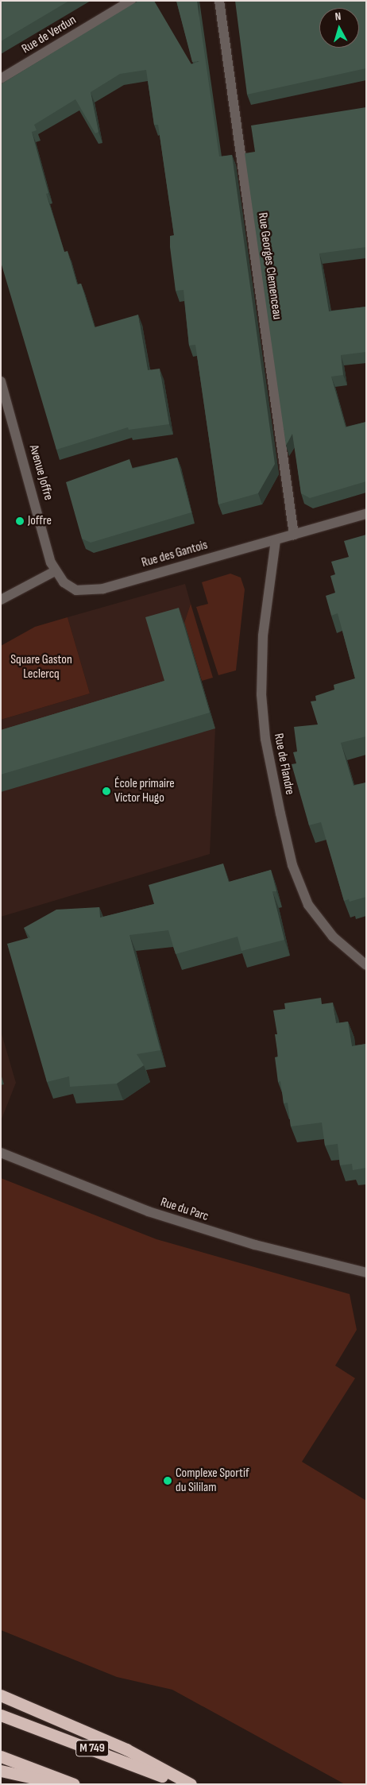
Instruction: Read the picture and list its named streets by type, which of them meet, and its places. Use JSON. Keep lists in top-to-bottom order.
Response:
{
  "streets": {
    "highway": ["M 749"],
    "street": [
      "Rue de Verdun",
      "Rue Georges Clemenceau",
      "Avenue Joffre",
      "Rue des Gantois",
      "Rue de Flandre",
      "Rue du Parc"
    ]
  },
  "crossings": [
    ["Rue Georges Clemenceau", "Rue des Gantois"],
    ["Avenue Joffre", "Rue des Gantois"],
    ["Rue des Gantois", "Rue de Flandre"]
  ],
  "parks": ["Square Gaston Leclercq"],
  "places": ["Joffre", "École primaire Victor Hugo", "Complexe Sportif du Sililam"],
  "north": "top"
}
